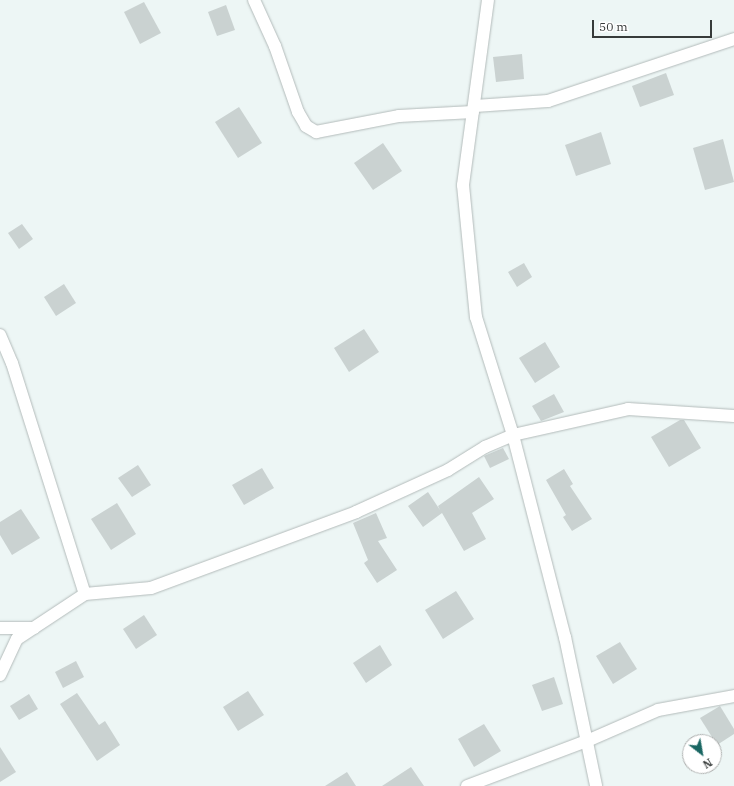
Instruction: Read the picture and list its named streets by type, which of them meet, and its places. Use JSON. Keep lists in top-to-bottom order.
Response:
{
  "scale_bar": "50 m",
  "north": "bottom right"
}
